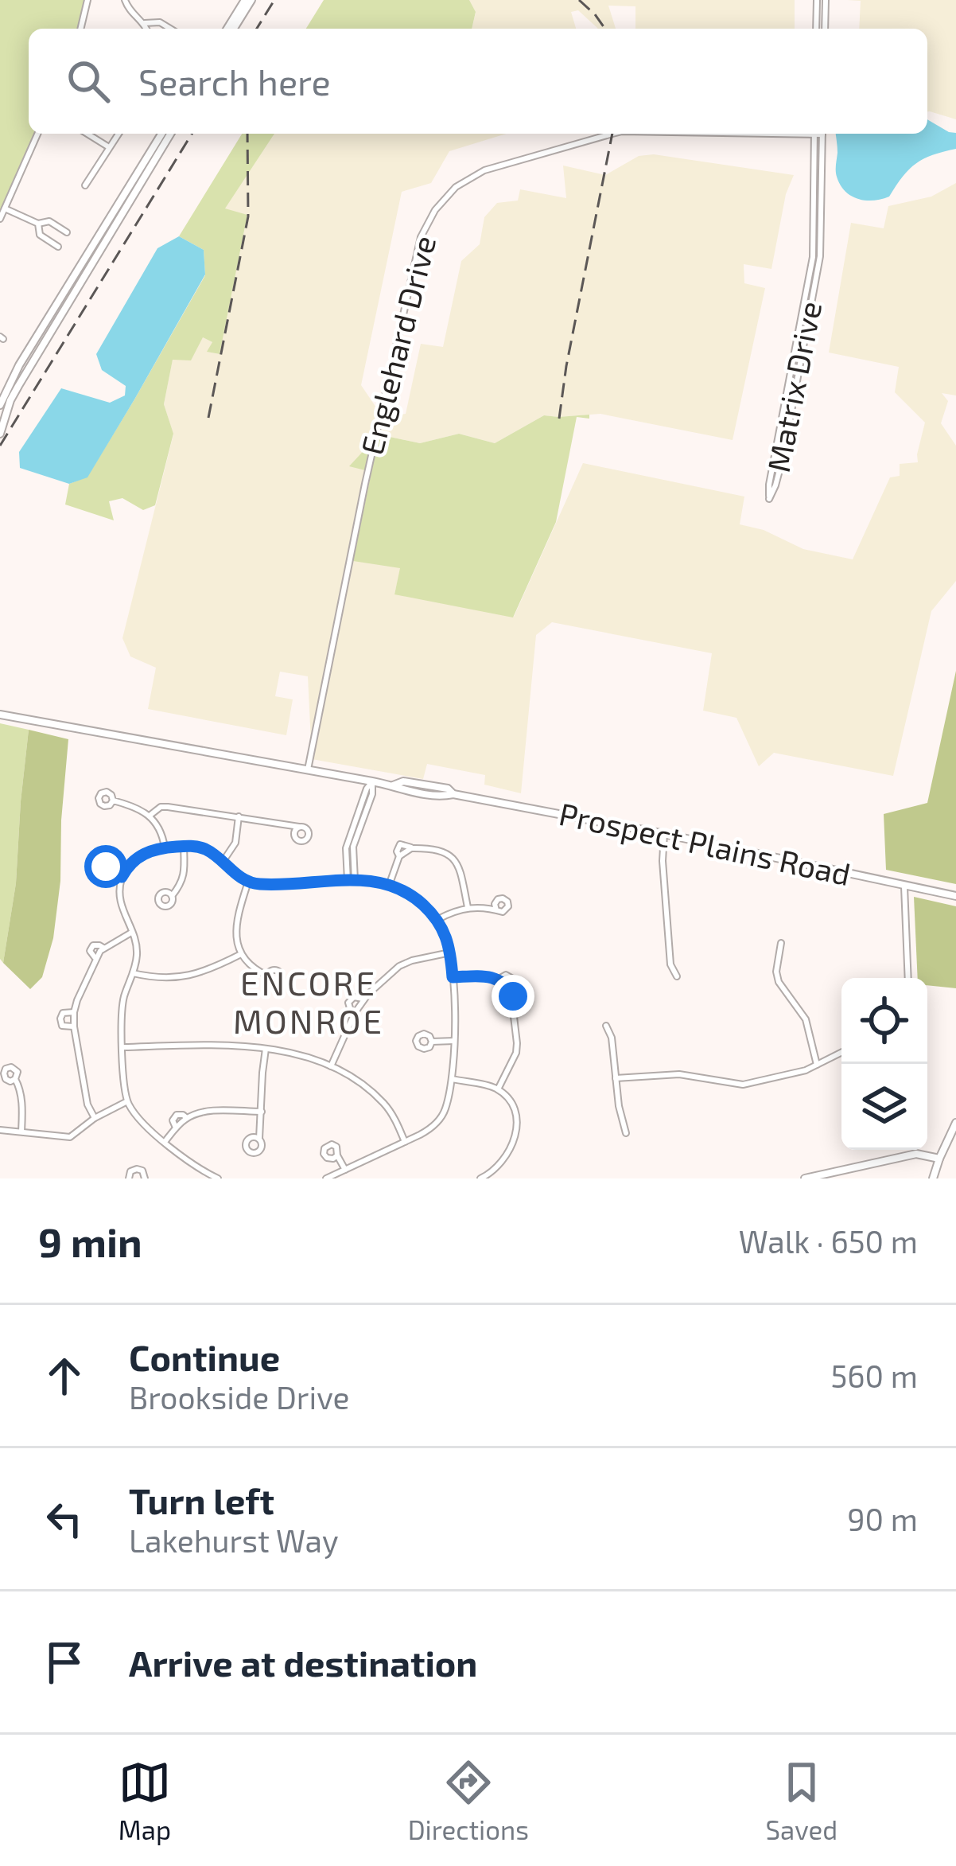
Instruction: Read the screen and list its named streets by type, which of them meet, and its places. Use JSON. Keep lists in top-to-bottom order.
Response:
{
  "streets": {
    "street": ["Englehard Drive", "Matrix Drive", "Prospect Plains Road"]
  },
  "crossings": [
    ["Englehard Drive", "Prospect Plains Road"]
  ],
  "districts": ["ENCORE MONROE"],
  "page": {
    "search": "Search here",
    "heading": ["9 min", "Walk · 650 m"],
    "list": [
      ["Continue", "Brookside Drive", "560 m"],
      ["Turn left", "Lakehurst Way", "90 m"],
      "Arrive at destination"
    ],
    "nav": ["Map", "Directions", "Saved"]
  }
}
